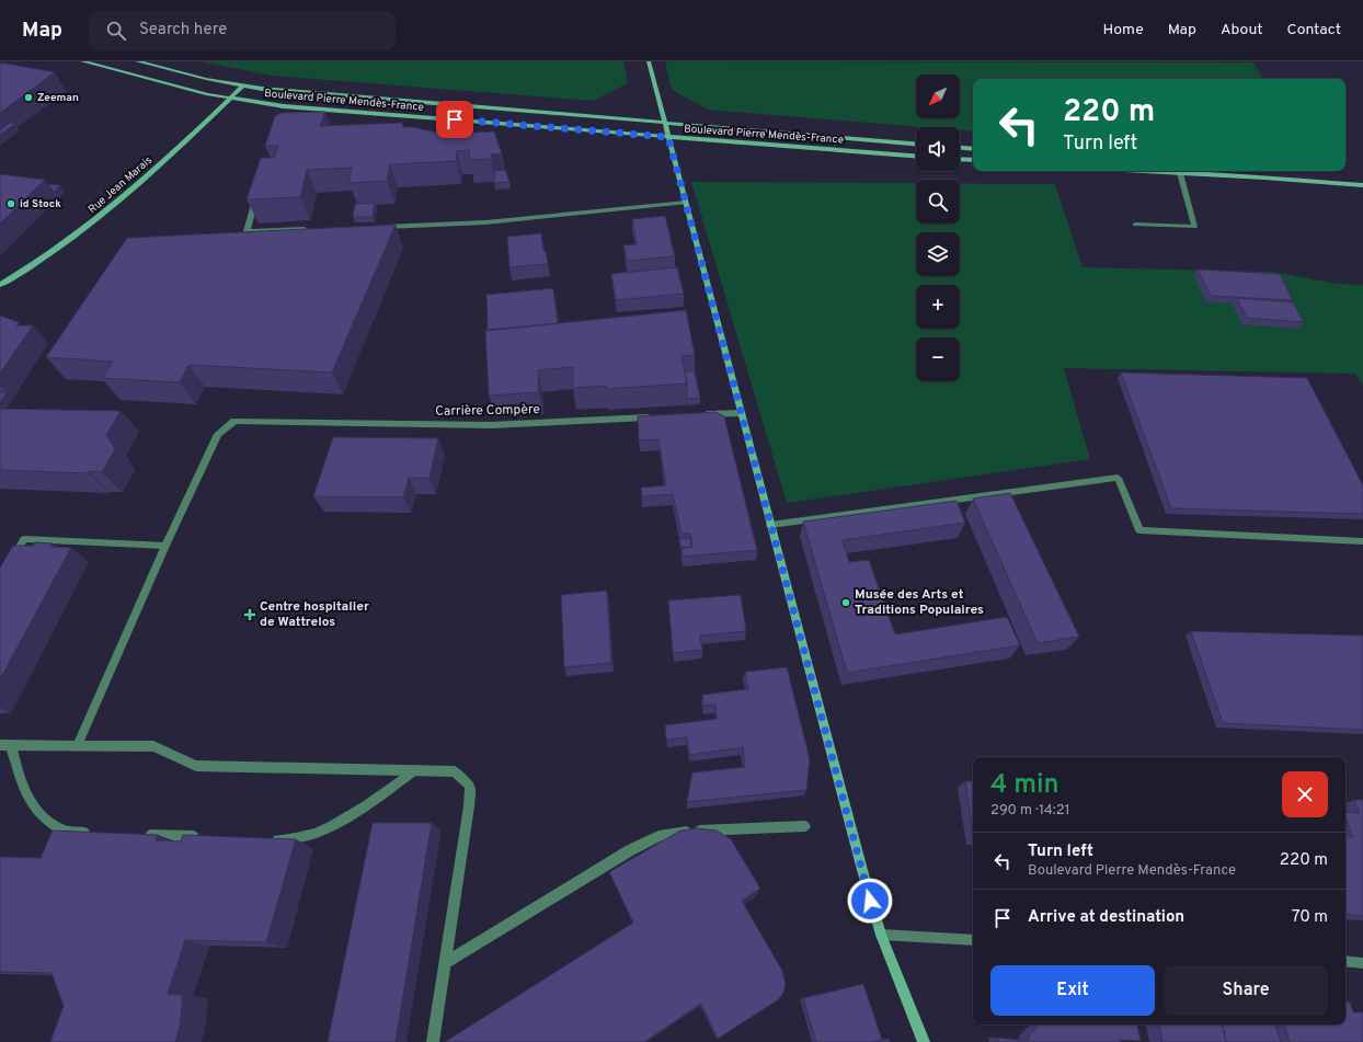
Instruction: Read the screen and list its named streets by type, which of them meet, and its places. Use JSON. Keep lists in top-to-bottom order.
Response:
{
  "streets": {
    "street": ["Boulevard Pierre Mendès-France", "Rue Jean Marais", "Carrière Compère"]
  },
  "crossings": [
    ["Boulevard Pierre Mendès-France", "Rue Jean Marais"]
  ],
  "places": {
    "other": ["Zeeman", "id Stock", "Musée des Arts et Traditions Populaires"],
    "health": ["Centre hospitalier de Wattrelos"]
  },
  "north": "bottom left",
  "page": {
    "header": "Map",
    "search": "Search here",
    "nav": [
      "Home",
      "Map",
      "About",
      "Contact"
    ],
    "map_buttons": ["+", "−"],
    "turn": ["220 m", "Turn left"],
    "heading": ["4 min", "290 m · 14:21"],
    "list": [
      {
        "name": "Turn left",
        "note": "Boulevard Pierre Mendès-France",
        "value": "220 m"
      },
      {
        "name": "Arrive at destination",
        "value": "70 m"
      }
    ],
    "buttons": ["Exit", "Share"]
  }
}
